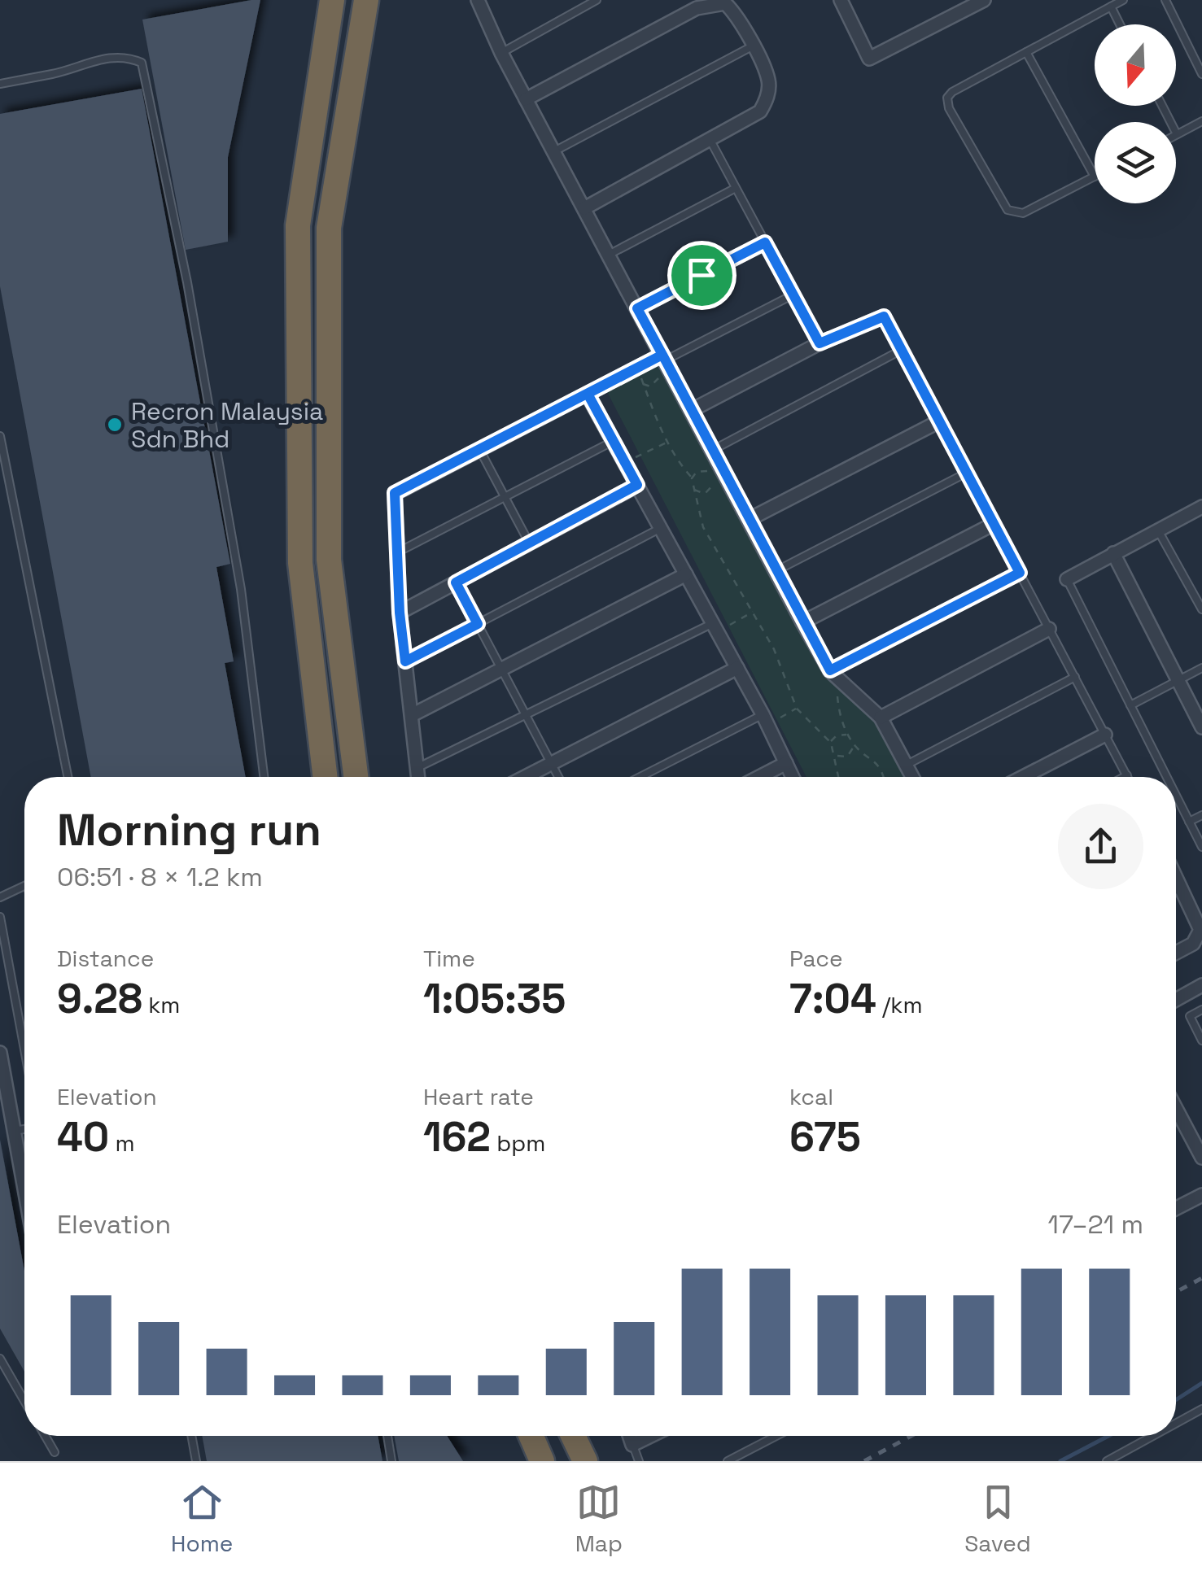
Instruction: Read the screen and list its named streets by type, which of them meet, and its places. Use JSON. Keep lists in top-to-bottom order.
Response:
{
  "places": ["Recron Malaysia Sdn Bhd"],
  "north": "bottom",
  "page": {
    "heading": ["Morning run", "06:51 · 8 × 1.2 km"],
    "stats": [
      ["Distance", "9.28 km"],
      ["Time", "1:05:35"],
      ["Pace", "7:04 /km"],
      ["Elevation", "40 m"],
      ["Heart rate", "162 bpm"],
      ["kcal", "675"]
    ],
    "chart": ["Elevation", "17–21 m"],
    "tabs": ["Home", "Map", "Saved"]
  }
}
